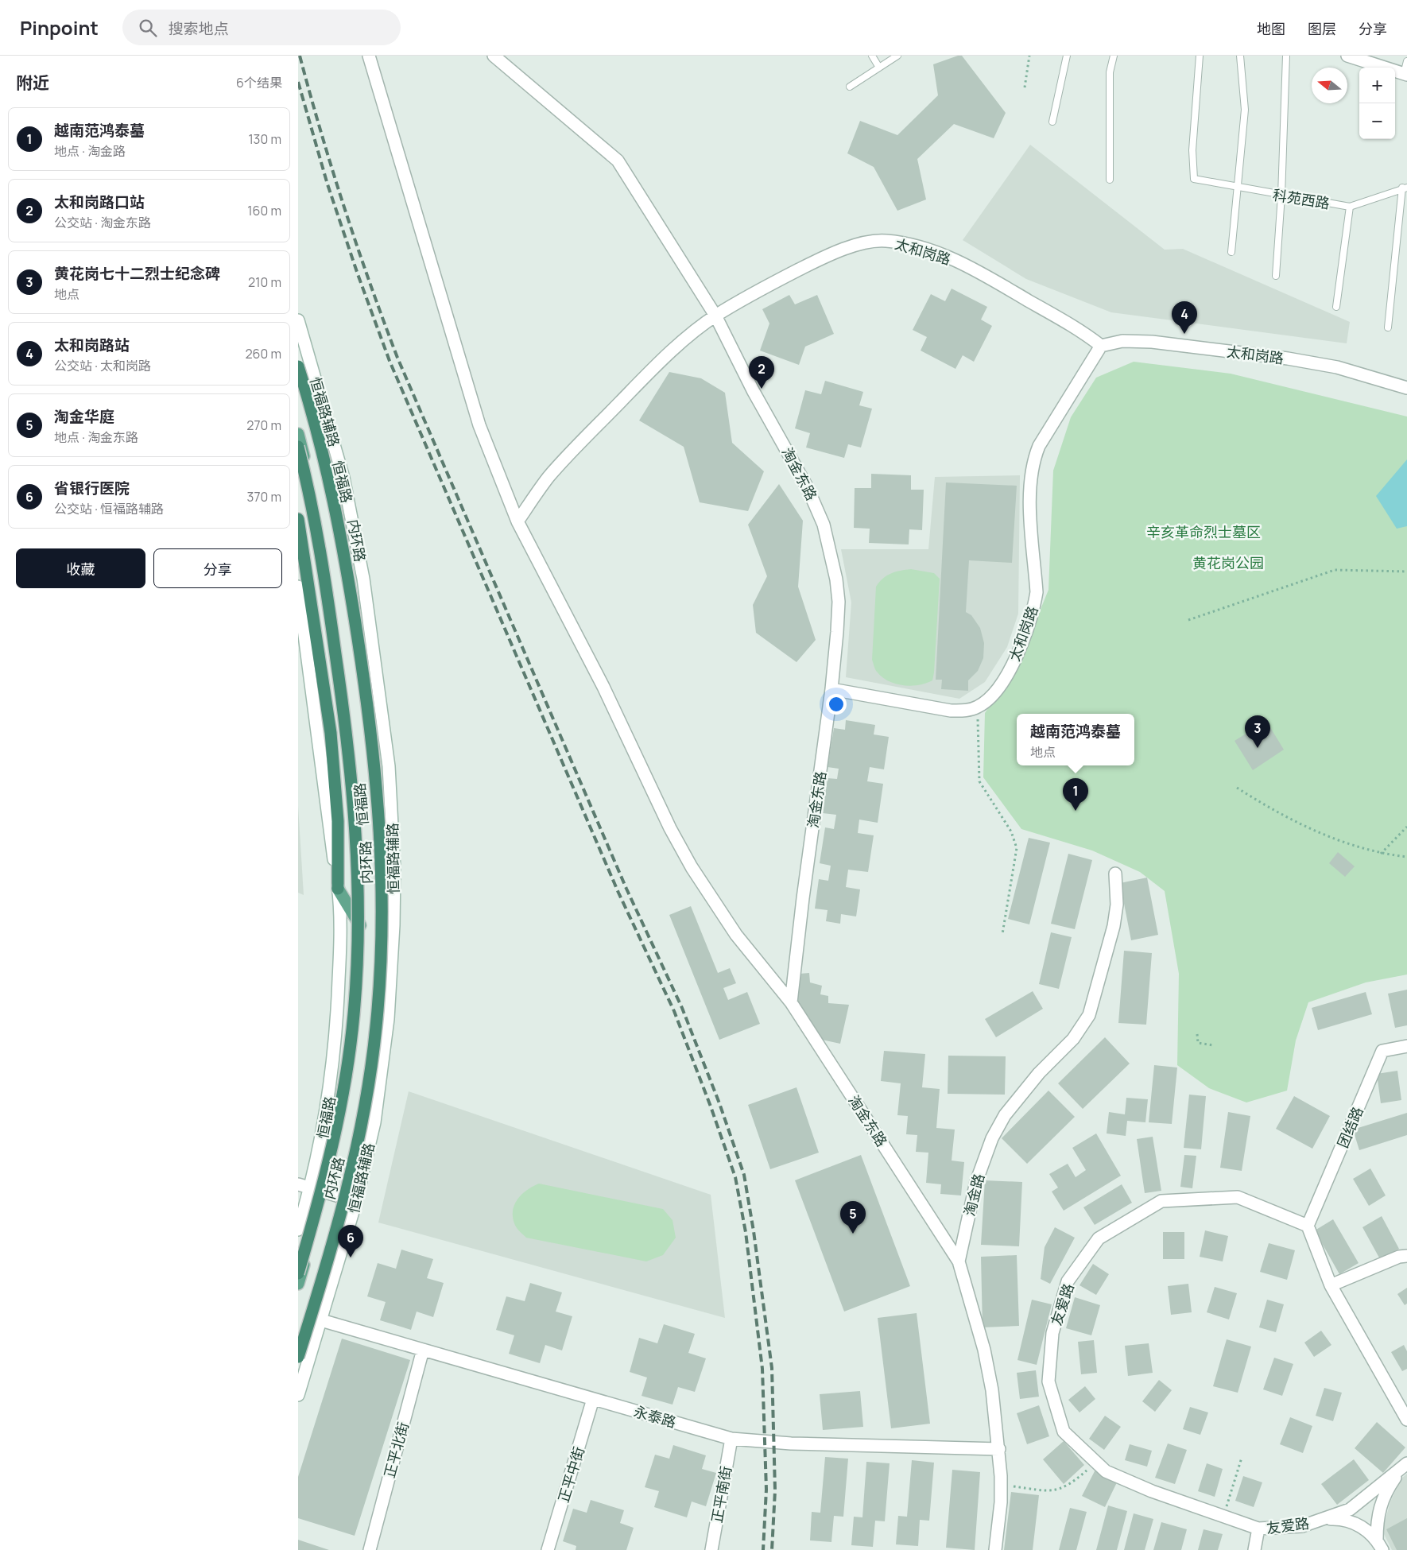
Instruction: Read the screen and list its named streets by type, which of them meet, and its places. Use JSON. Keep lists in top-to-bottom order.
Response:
{
  "streets": {
    "highway": ["内环路"],
    "main road": ["恒福路"],
    "street": [
      "太和岗路",
      "恒福路辅路",
      "淘金东路",
      "团结路",
      "淘金路",
      "友爱路",
      "永泰路",
      "正平北街",
      "正平中街",
      "正平南街"
    ],
    "lane": ["科苑西路"]
  },
  "crossings": [
    ["太和岗路", "淘金东路"],
    ["恒福路辅路", "永泰路"],
    ["淘金东路", "淘金路"],
    ["团结路", "友爱路"],
    ["淘金路", "永泰路"],
    ["永泰路", "正平北街"],
    ["永泰路", "正平中街"],
    ["永泰路", "正平南街"]
  ],
  "parks": ["辛亥革命烈士墓区", "黄花岗公园"],
  "north": "left",
  "page": {
    "header": "Pinpoint",
    "search": "搜索地点",
    "nav": ["地图", "图层", "分享"],
    "heading": ["附近", "6个结果"],
    "map_buttons": ["+", "−"],
    "list": [
      {
        "mark": "1",
        "name": "越南范鸿泰墓",
        "note": "地点 · 淘金路",
        "value": "130 m"
      },
      {
        "mark": "2",
        "name": "太和岗路口站",
        "note": "公交站 · 淘金东路",
        "value": "160 m"
      },
      {
        "mark": "3",
        "name": "黄花岗七十二烈士纪念碑",
        "note": "地点",
        "value": "210 m"
      },
      {
        "mark": "4",
        "name": "太和岗路站",
        "note": "公交站 · 太和岗路",
        "value": "260 m"
      },
      {
        "mark": "5",
        "name": "淘金华庭",
        "note": "地点 · 淘金东路",
        "value": "270 m"
      },
      {
        "mark": "6",
        "name": "省银行医院",
        "note": "公交站 · 恒福路辅路",
        "value": "370 m"
      }
    ],
    "pins": [
      "4",
      "2",
      "3",
      "1",
      "5",
      "6"
    ],
    "buttons": ["收藏", "分享"],
    "popup": ["越南范鸿泰墓", "地点"]
  }
}
